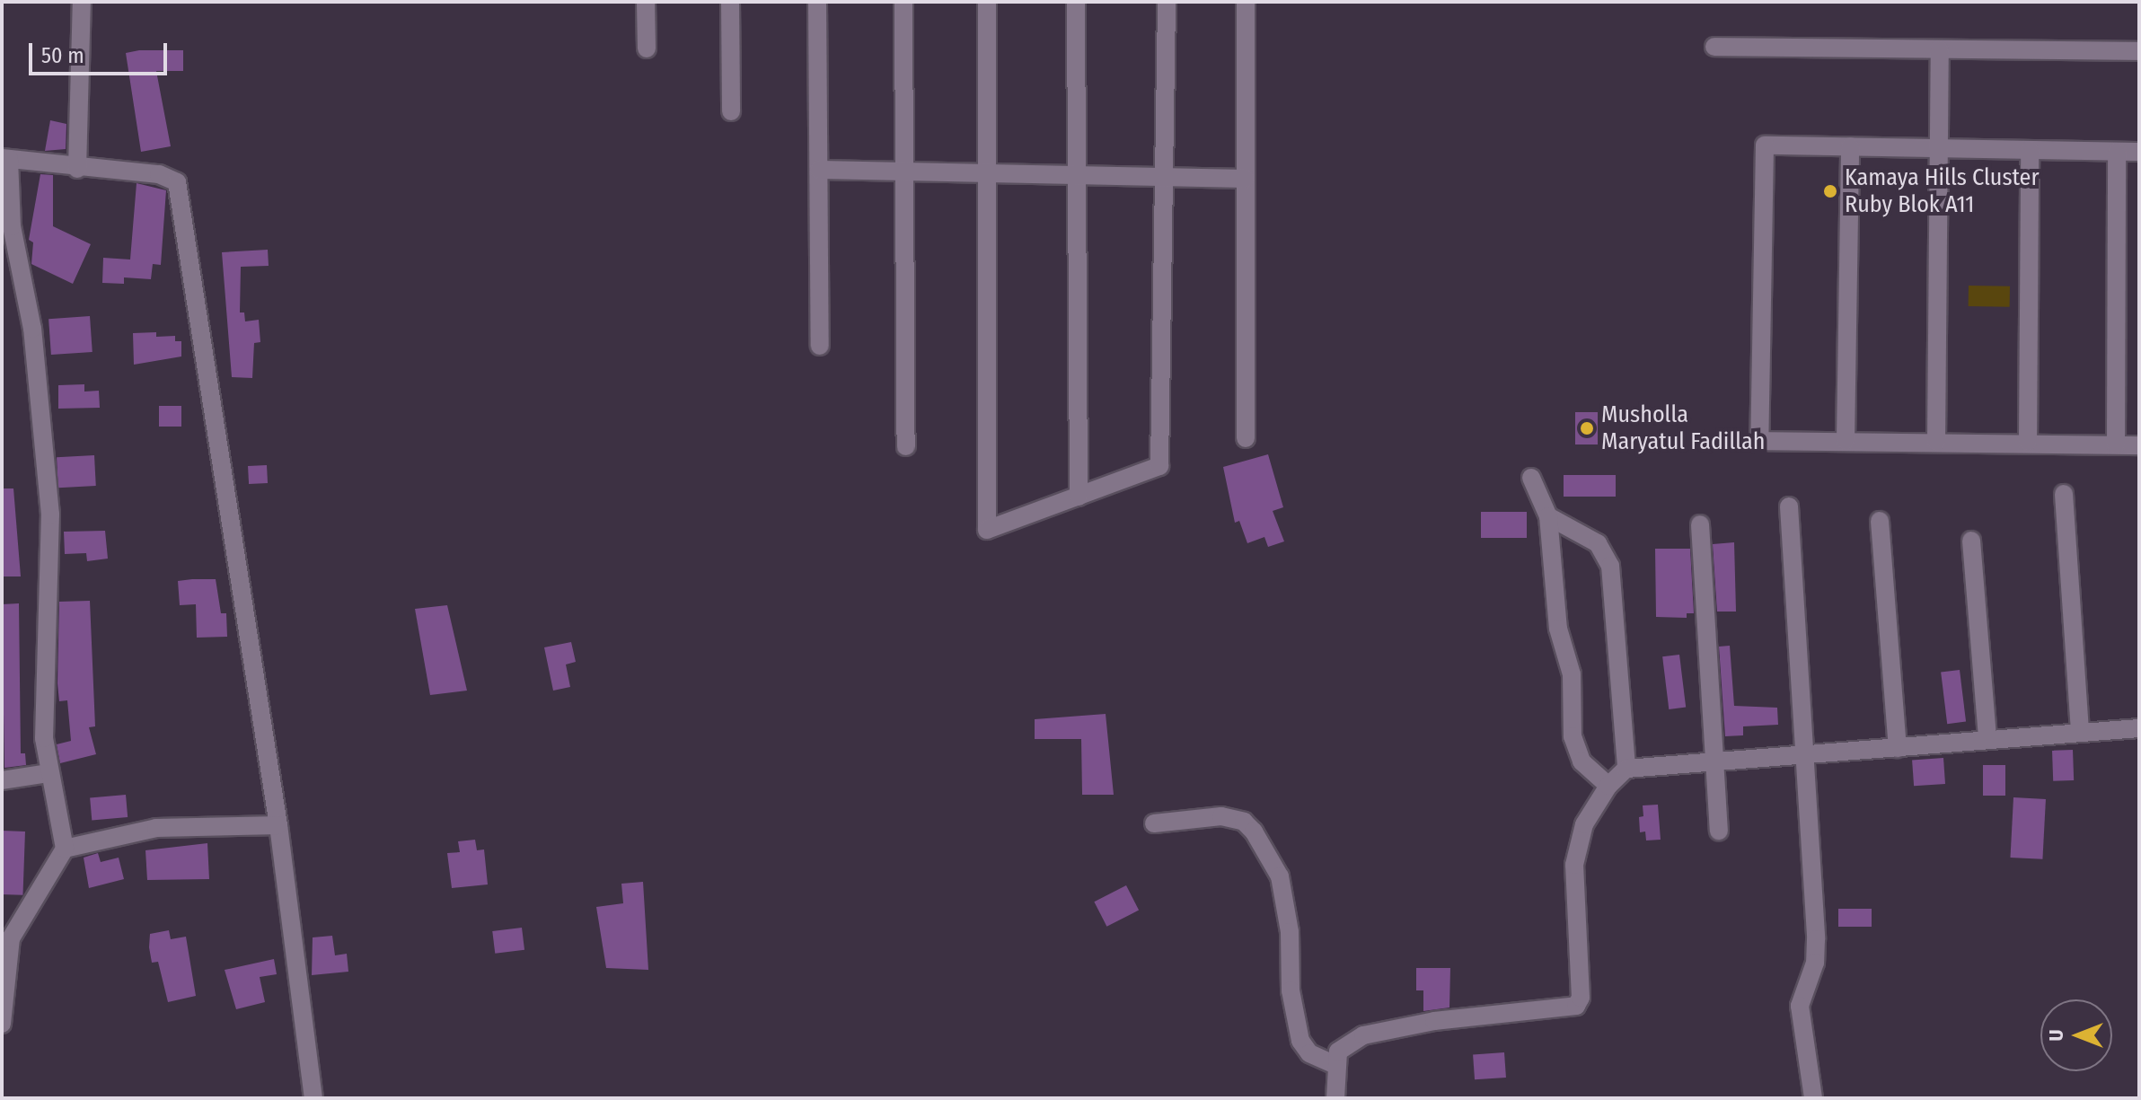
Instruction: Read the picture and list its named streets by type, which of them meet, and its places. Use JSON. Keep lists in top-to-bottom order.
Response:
{
  "places": ["Kamaya Hills Cluster Ruby Blok A11", "Musholla Maryatul Fadillah"],
  "scale_bar": "50 m",
  "north": "left"
}
